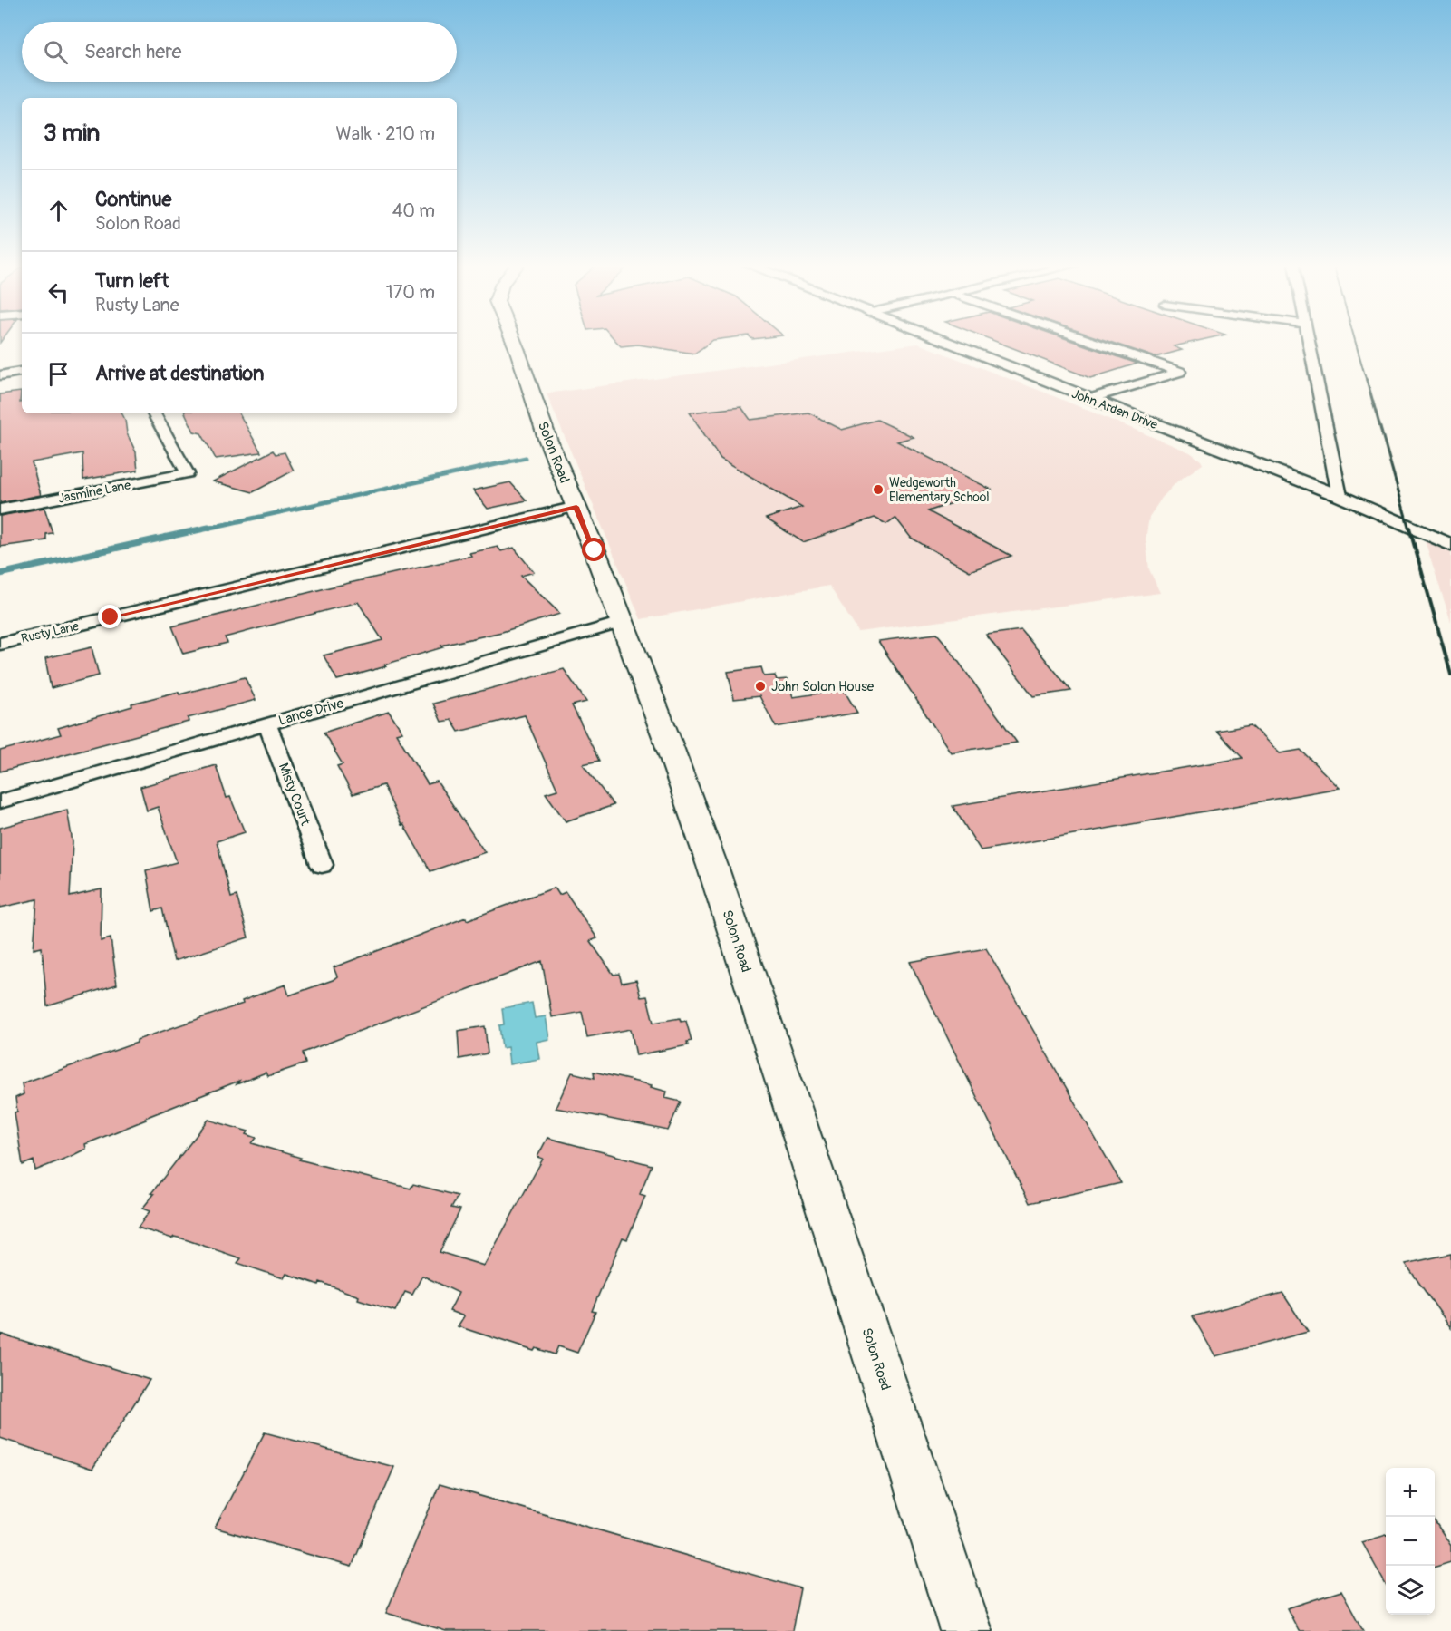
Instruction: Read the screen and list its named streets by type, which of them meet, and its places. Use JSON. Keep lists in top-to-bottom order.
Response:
{
  "streets": {
    "main road": ["Solon Road"],
    "street": [
      "John Arden Drive",
      "Jasmine Lane",
      "Rusty Lane",
      "Lance Drive",
      "Misty Court"
    ]
  },
  "crossings": [
    ["Solon Road", "Rusty Lane"],
    ["Solon Road", "Lance Drive"],
    ["Lance Drive", "Misty Court"]
  ],
  "places": ["Wedgeworth Elementary School", "John Solon House"],
  "page": {
    "search": "Search here",
    "heading": ["3 min", "Walk · 210 m"],
    "list": [
      ["Continue", "Solon Road", "40 m"],
      ["Turn left", "Rusty Lane", "170 m"],
      "Arrive at destination"
    ],
    "map_buttons": ["+", "−"]
  }
}
